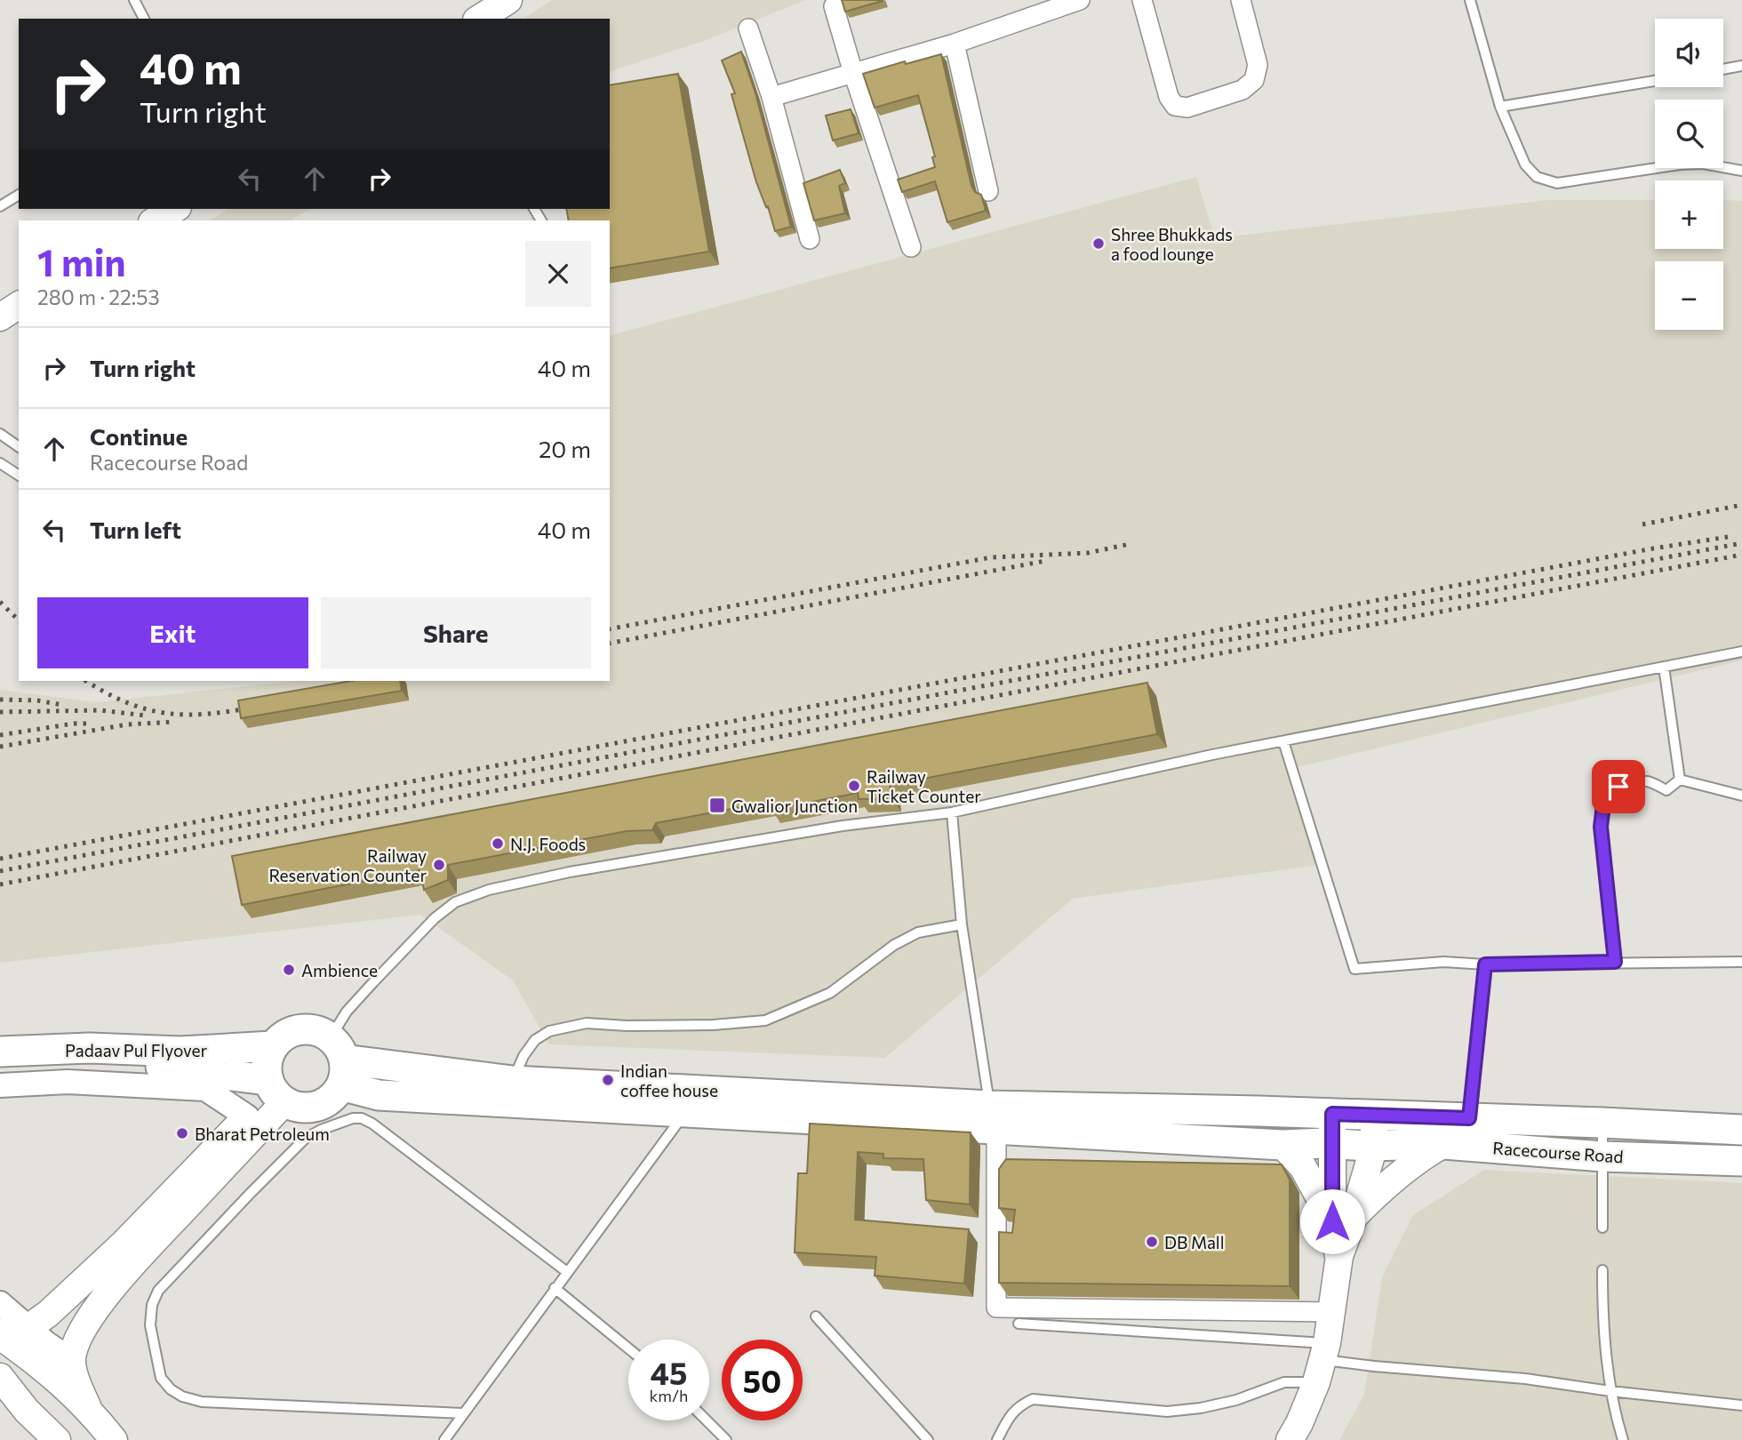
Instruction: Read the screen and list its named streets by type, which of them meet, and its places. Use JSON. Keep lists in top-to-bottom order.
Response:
{
  "streets": {
    "main road": ["Padaav Pul Flyover", "Racecourse Road"]
  },
  "places": {
    "other": [
      "Shree Bhukkads a food lounge",
      "Railway Ticket Counter",
      "N.J. Foods",
      "Railway Reservation Counter",
      "Ambience",
      "Indian coffee house",
      "Bharat Petroleum",
      "DB Mall"
    ],
    "transit": ["Gwalior Junction"]
  },
  "page": {
    "map_buttons": ["+", "−"],
    "turn": ["40 m", "Turn right"],
    "heading": ["1 min", "280 m · 22:53"],
    "list": [
      {
        "name": "Turn right",
        "value": "40 m"
      },
      {
        "name": "Continue",
        "note": "Racecourse Road",
        "value": "20 m"
      },
      {
        "name": "Turn left",
        "value": "40 m"
      }
    ],
    "buttons": ["Exit", "Share"],
    "speed": "45 km/h",
    "limit": "50"
  }
}
